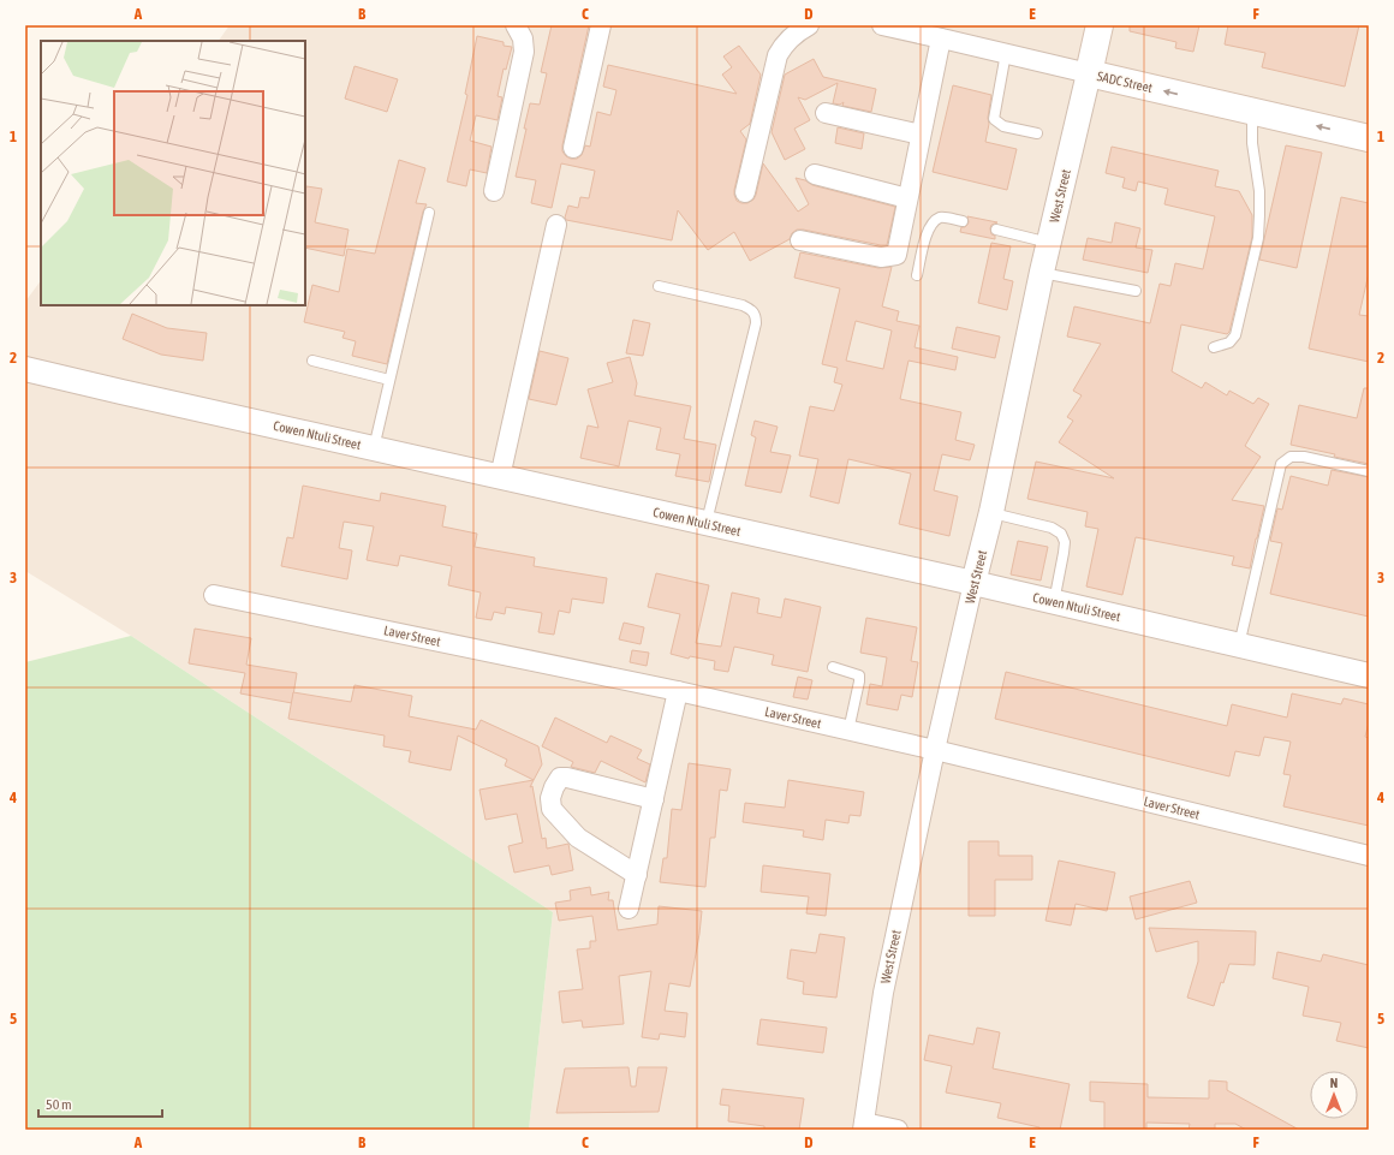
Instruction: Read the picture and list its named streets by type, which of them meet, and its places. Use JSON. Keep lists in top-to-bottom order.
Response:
{
  "streets": {
    "main road": ["SADC Street", "West Street"],
    "street": ["Cowen Ntuli Street", "Laver Street"]
  },
  "crossings": [
    ["SADC Street", "West Street"],
    ["West Street", "Cowen Ntuli Street"],
    ["West Street", "Laver Street"]
  ],
  "one_way": ["SADC Street"],
  "scale_bar": "50 m",
  "north": "top",
  "grid": {
    "columns": [
      "A",
      "B",
      "C",
      "D",
      "E",
      "F"
    ],
    "rows": [
      "1",
      "2",
      "3",
      "4",
      "5"
    ]
  }
}
